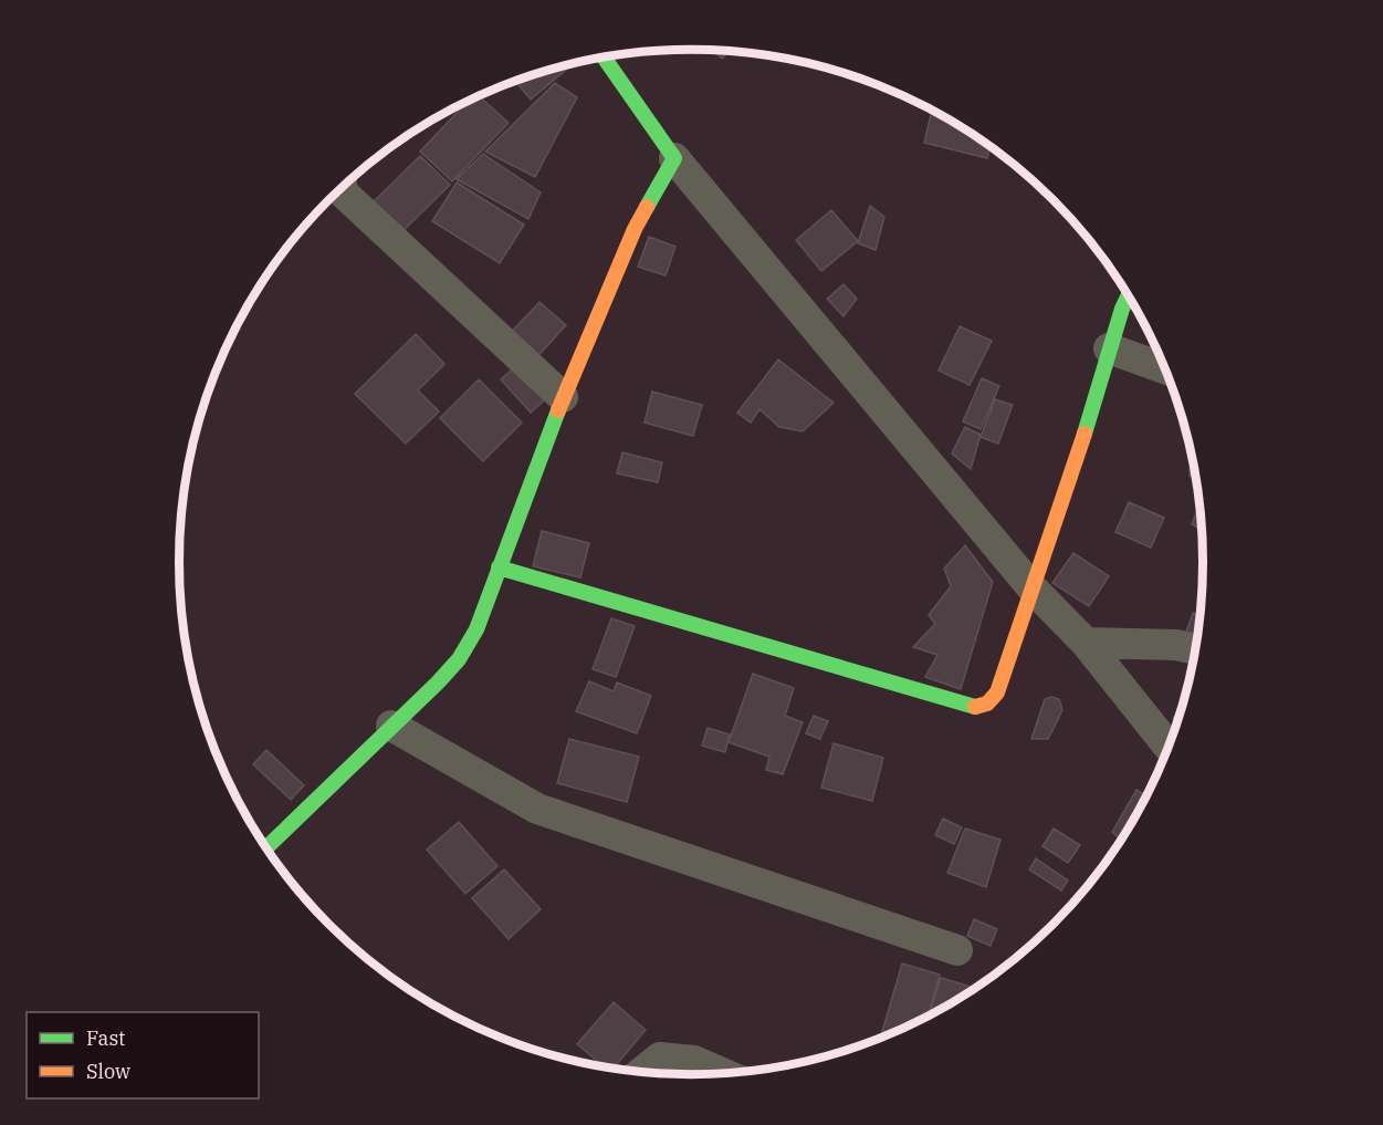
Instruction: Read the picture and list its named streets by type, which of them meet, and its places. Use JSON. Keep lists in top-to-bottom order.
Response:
{
  "legend": ["Fast", "Slow"]
}
